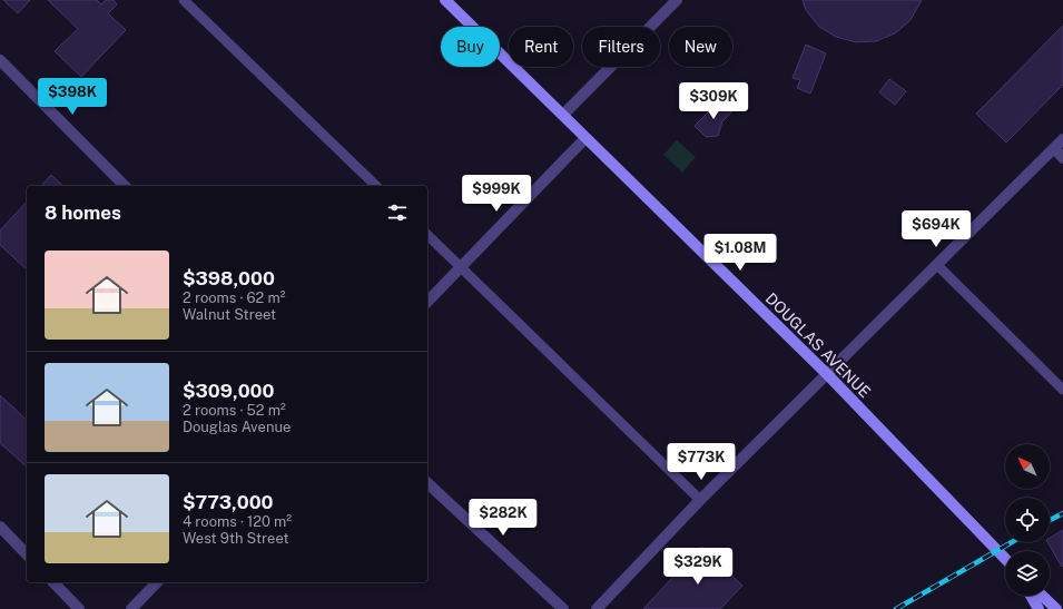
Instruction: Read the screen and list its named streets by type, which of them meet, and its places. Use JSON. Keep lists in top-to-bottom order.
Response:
{
  "streets": {
    "street": ["DOUGLAS AVENUE"]
  },
  "north": "top left",
  "page": {
    "chip": [
      "Buy",
      "Rent",
      "Filters",
      "New"
    ],
    "price": [
      "$398K",
      "$309K",
      "$999K",
      "$694K",
      "$1.08M",
      "$773K",
      "$282K",
      "$329K"
    ],
    "heading": "8 homes",
    "list": [
      {
        "name": "$398,000",
        "note": "2 rooms · 62 m² · Walnut Street"
      },
      {
        "name": "$309,000",
        "note": "2 rooms · 52 m² · Douglas Avenue"
      },
      {
        "name": "$773,000",
        "note": "4 rooms · 120 m² · West 9th Street"
      }
    ]
  }
}
